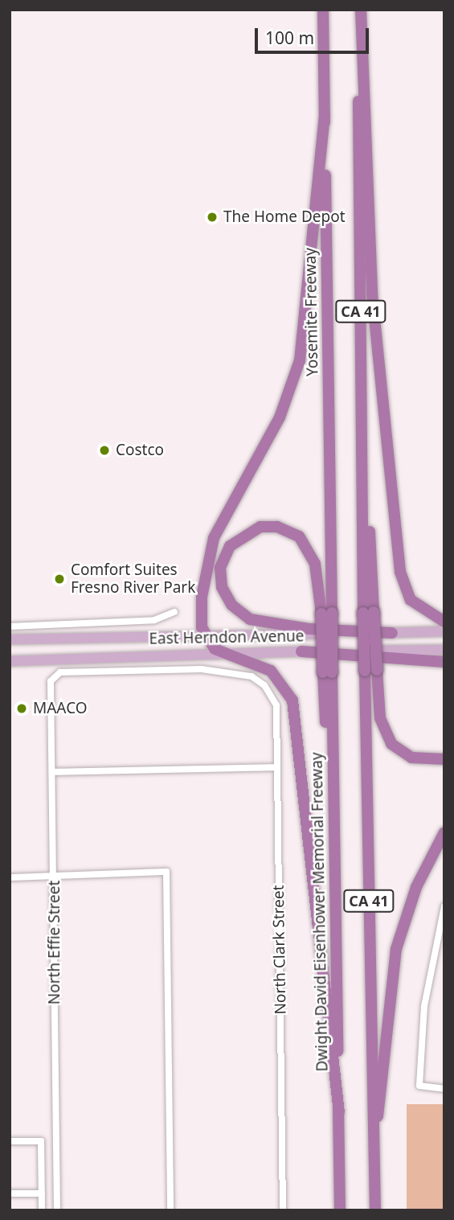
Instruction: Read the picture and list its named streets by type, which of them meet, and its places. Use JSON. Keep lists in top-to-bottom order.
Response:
{
  "streets": {
    "highway": ["CA 41", "Yosemite Freeway", "Dwight David Eisenhower Memorial Freeway"],
    "main road": ["East Herndon Avenue"],
    "street": ["North Effie Street", "North Clark Street"]
  },
  "crossings": [
    ["Yosemite Freeway", "Dwight David Eisenhower Memorial Freeway"],
    ["North Effie Street", "North Clark Street"]
  ],
  "places": [
    "The Home Depot",
    "Costco",
    "Comfort Suites Fresno River Park",
    "MAACO"
  ],
  "scale_bar": "100 m"
}
